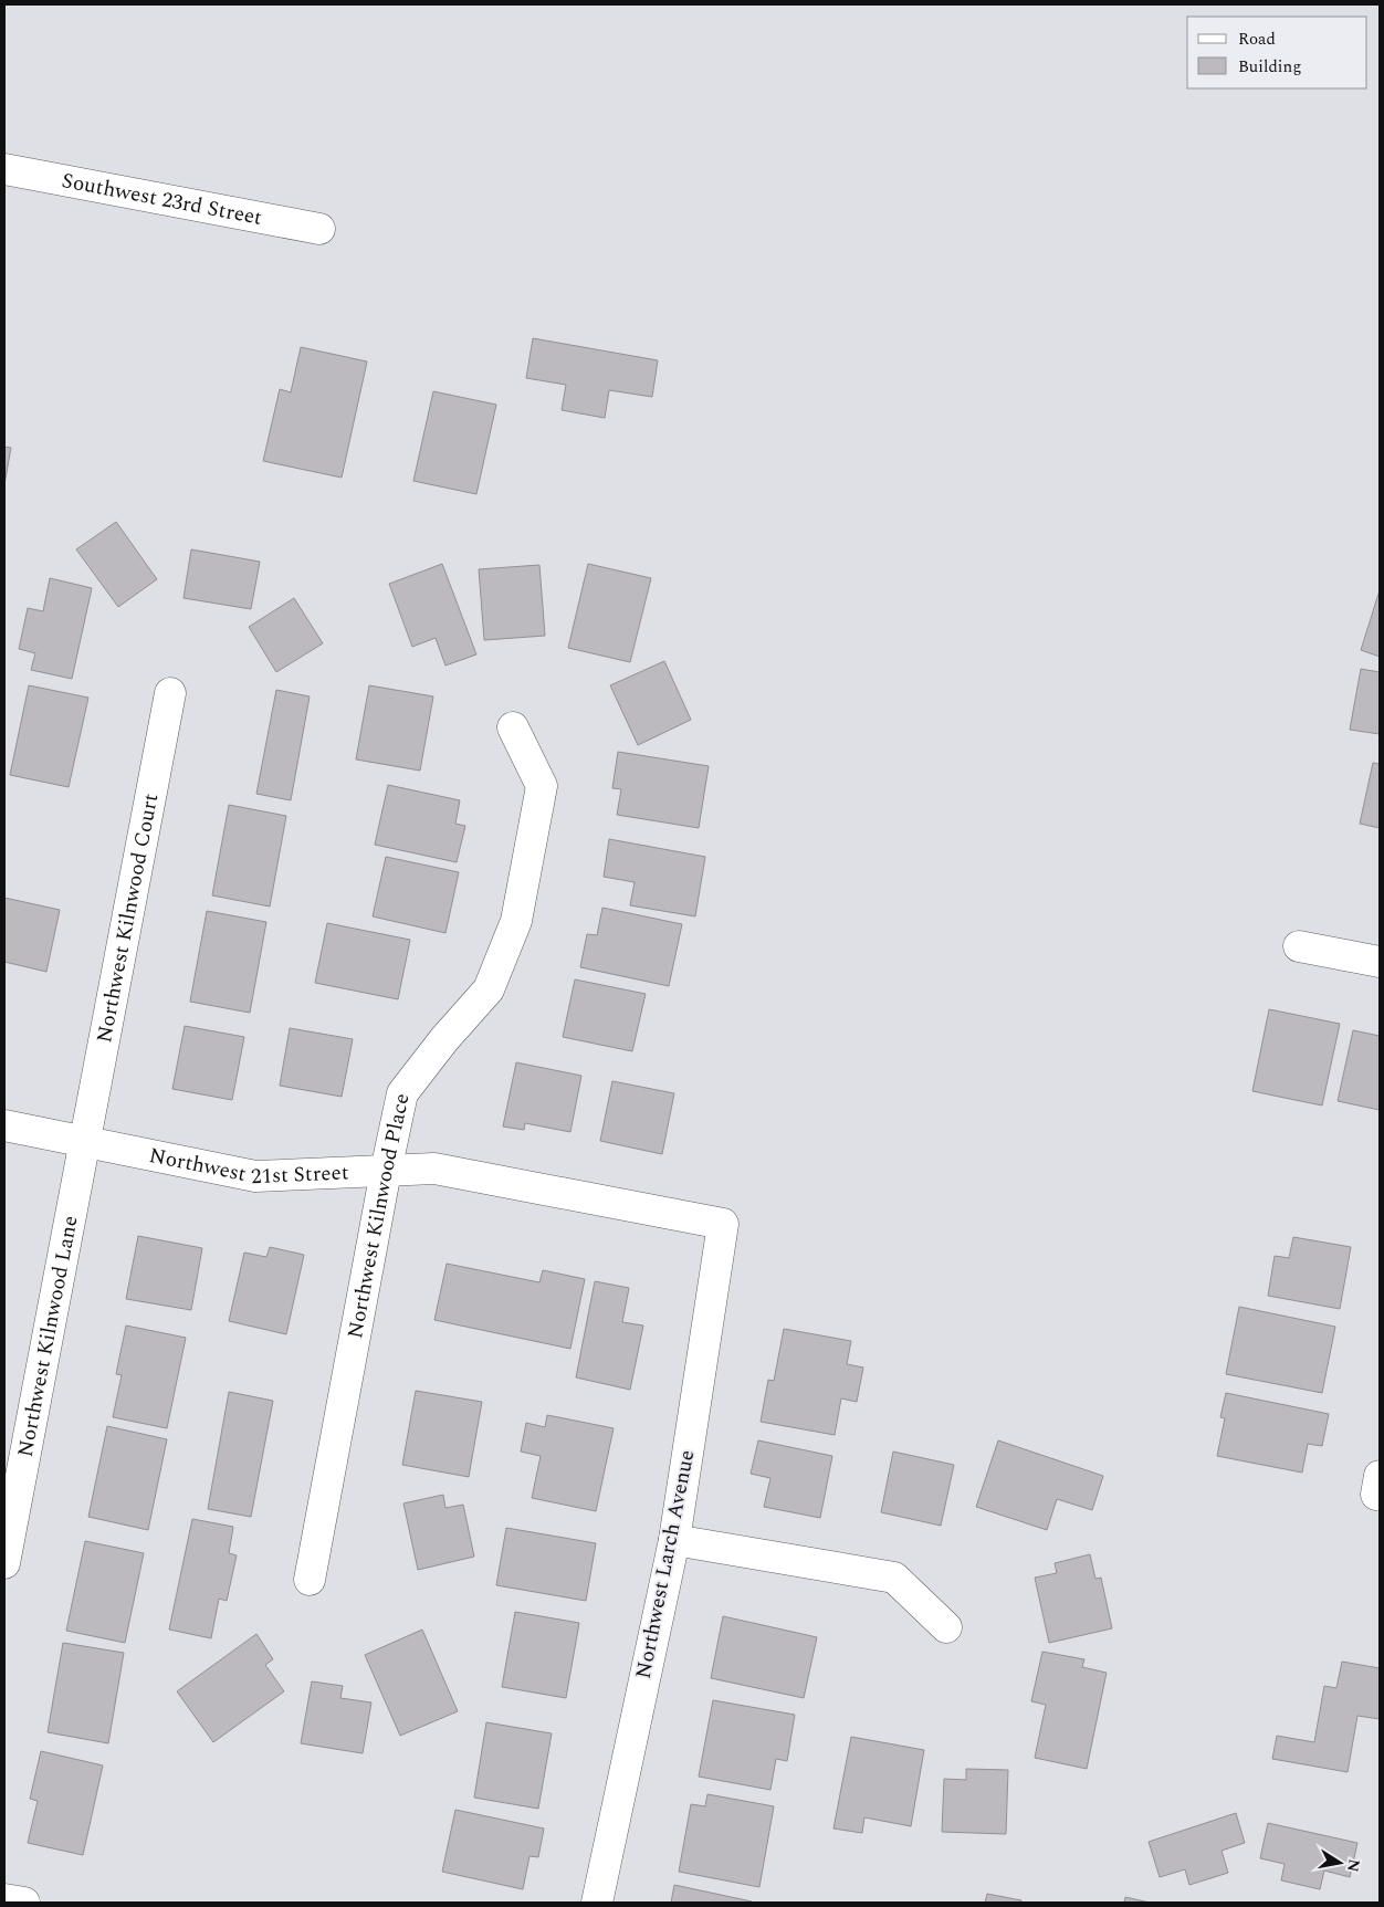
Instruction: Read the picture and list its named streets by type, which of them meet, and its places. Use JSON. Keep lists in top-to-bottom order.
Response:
{
  "streets": {
    "street": [
      "Southwest 23rd Street",
      "Northwest Kilnwood Court",
      "Northwest 21st Street",
      "Northwest Kilnwood Place",
      "Northwest Kilnwood Lane",
      "Northwest Larch Avenue"
    ]
  },
  "crossings": [
    ["Northwest Kilnwood Court", "Northwest 21st Street"],
    ["Northwest Kilnwood Court", "Northwest Kilnwood Lane"],
    ["Northwest 21st Street", "Northwest Kilnwood Place"],
    ["Northwest 21st Street", "Northwest Kilnwood Lane"],
    ["Northwest 21st Street", "Northwest Larch Avenue"]
  ],
  "legend": ["Road", "Building"],
  "north": "right"
}
